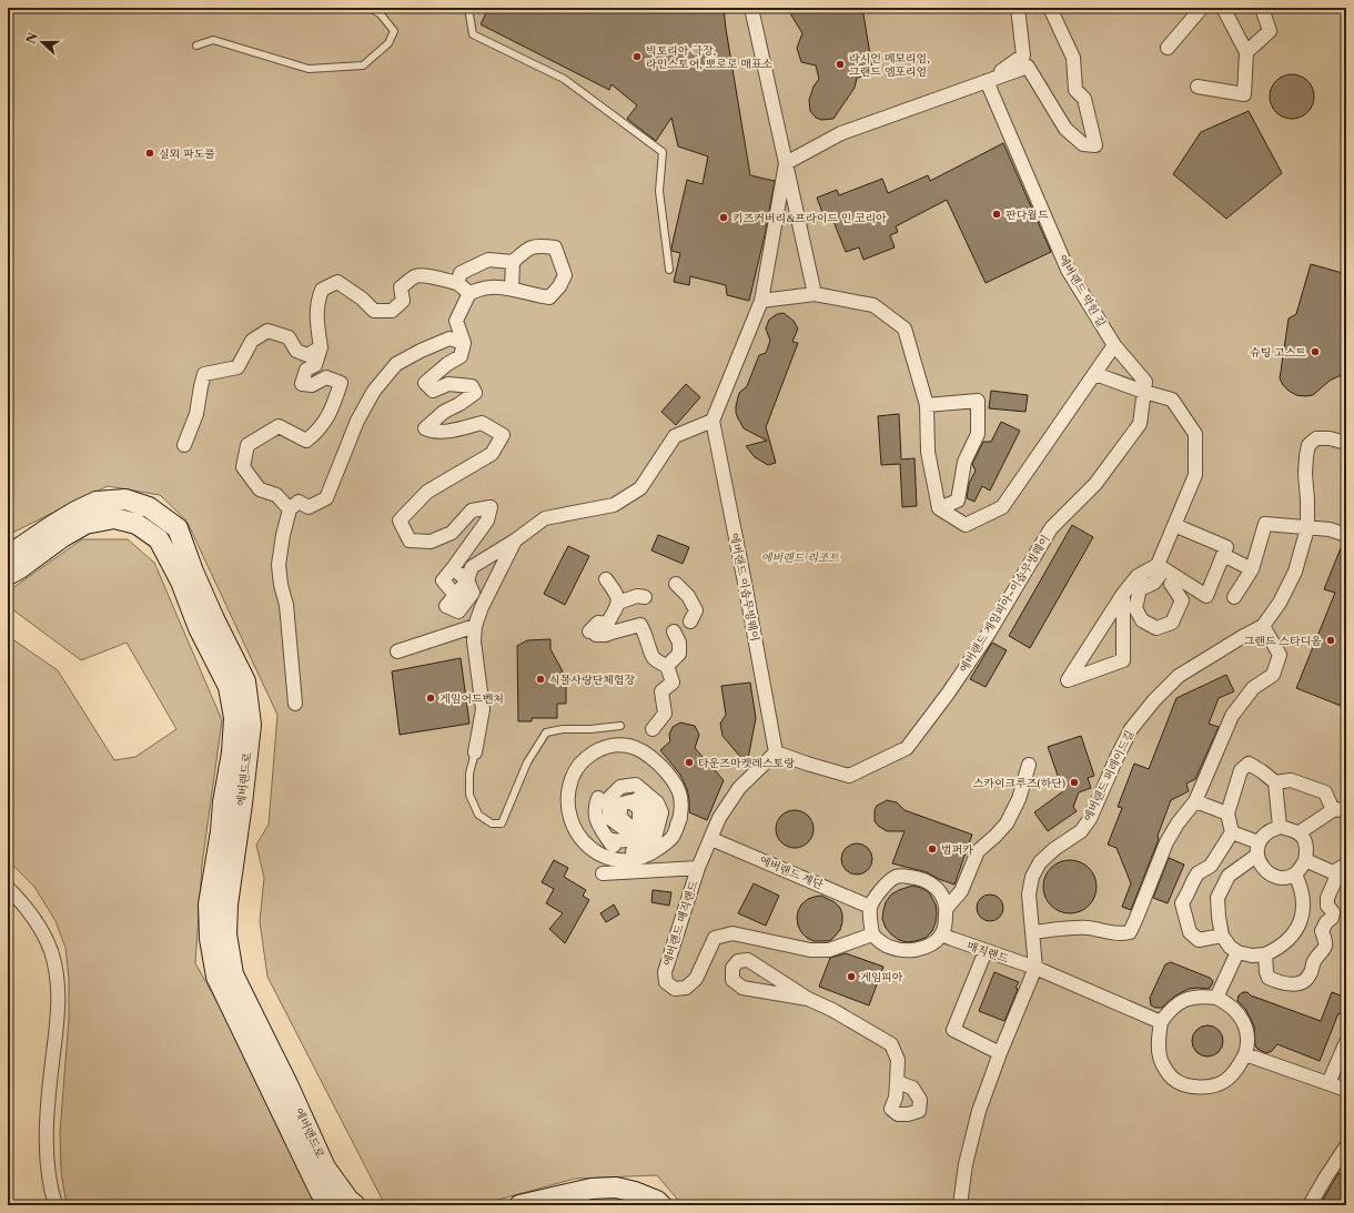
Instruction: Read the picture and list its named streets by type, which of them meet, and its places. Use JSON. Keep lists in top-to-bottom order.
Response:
{
  "streets": {
    "street": [
      "에버랜드 막힌 길",
      "에버랜드 이솝무빙웨이",
      "에버랜드 게임피아~이솝무빙웨이",
      "에버랜드 퍼레이드길",
      "에버랜드로",
      "에버랜드 계단",
      "에버랜드 매직랜드",
      "매직랜드"
    ]
  },
  "crossings": [
    ["에버랜드 막힌 길", "에버랜드 게임피아~이솝무빙웨이"],
    ["에버랜드 이솝무빙웨이", "에버랜드 게임피아~이솝무빙웨이"],
    ["에버랜드 이솝무빙웨이", "에버랜드 매직랜드"],
    ["에버랜드 게임피아~이솝무빙웨이", "에버랜드 매직랜드"],
    ["에버랜드 퍼레이드길", "매직랜드"],
    ["에버랜드 계단", "에버랜드 매직랜드"],
    ["에버랜드 계단", "매직랜드"],
    ["에버랜드 매직랜드", "매직랜드"]
  ],
  "parks": ["에버랜드 리조트"],
  "places": [
    "빅토리아 극장, 라인스토어, 뽀로로 매표소",
    "라시언 메모리엄, 그랜드 엠포리엄",
    "실외 파도풀",
    "판다월드",
    "키즈커버리&프라이드 인 코리아",
    "슈팅 고스트",
    "그랜드 스타디움",
    "식물사랑단체험장",
    "게임어드벤처",
    "타운즈마켓레스토랑",
    "스카이크루즈(하단)",
    "범퍼카",
    "게임피아"
  ],
  "north": "left"
}
